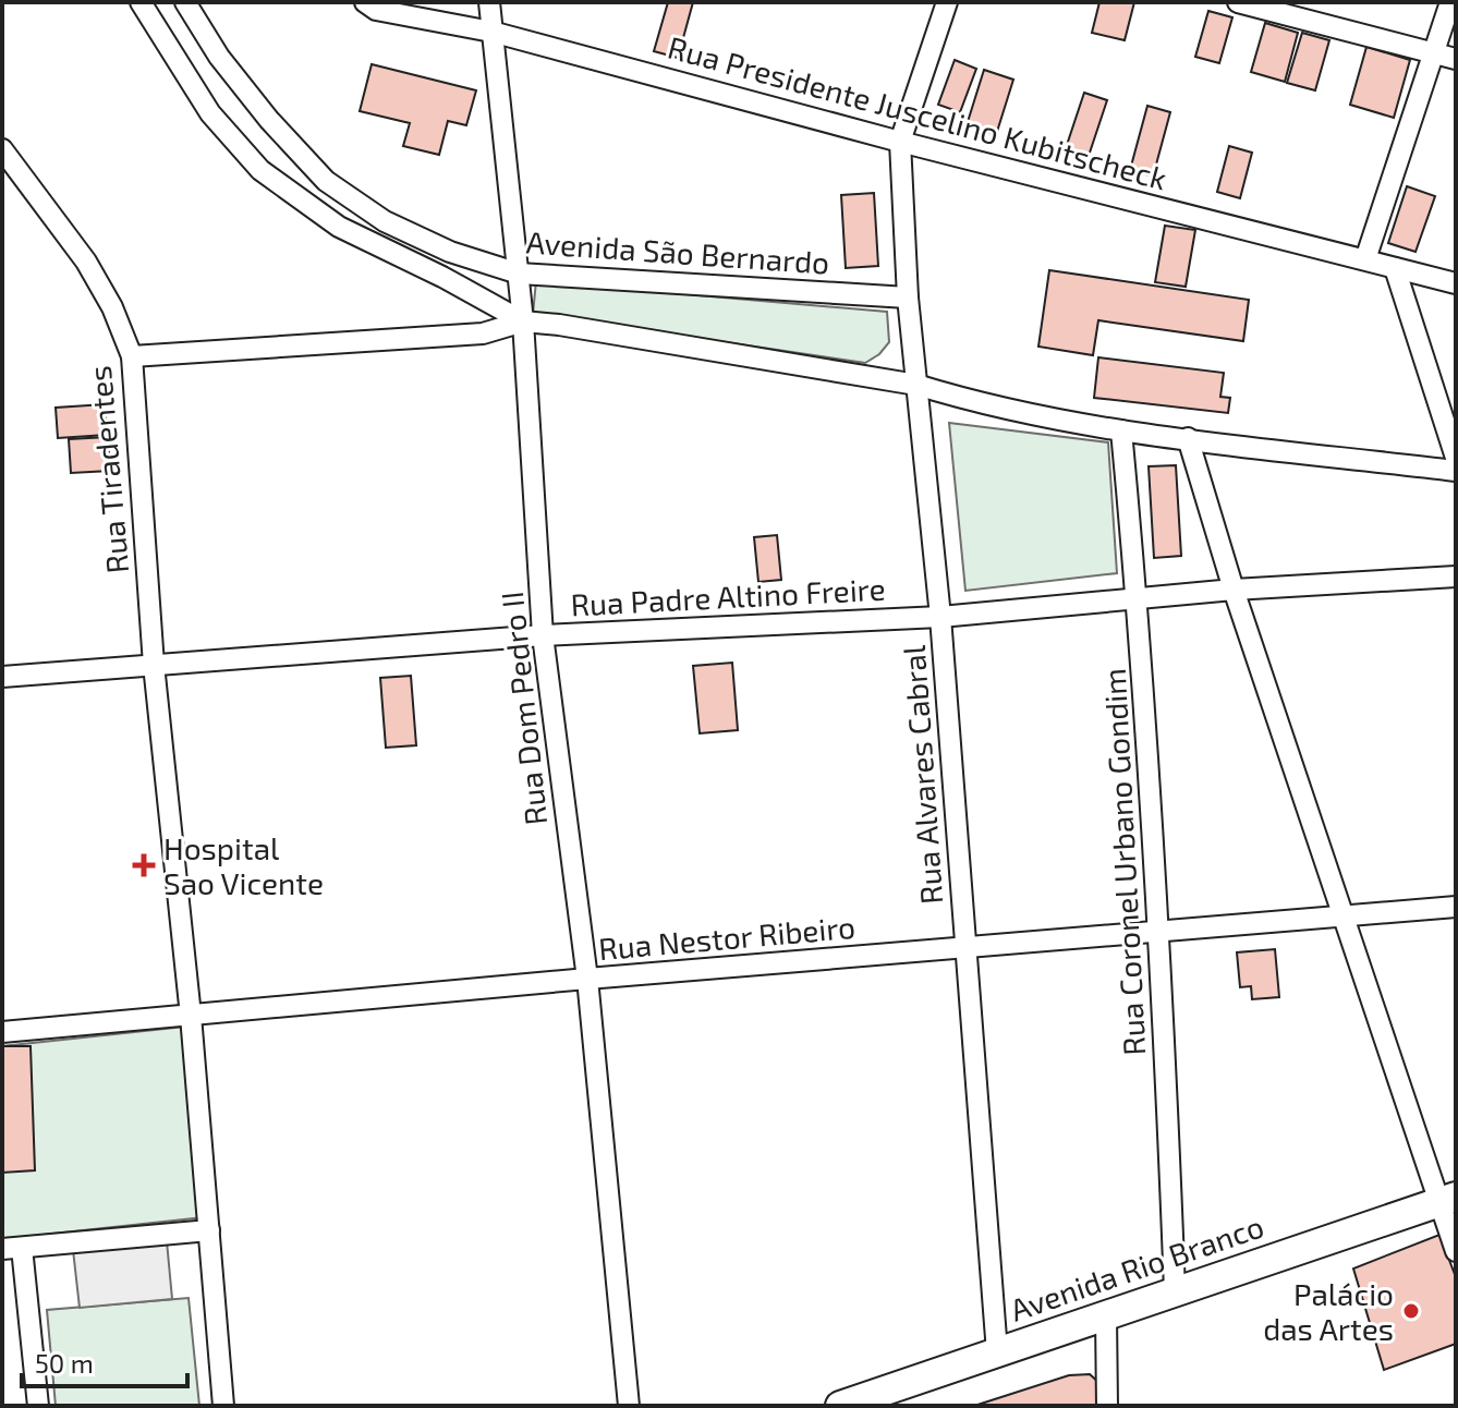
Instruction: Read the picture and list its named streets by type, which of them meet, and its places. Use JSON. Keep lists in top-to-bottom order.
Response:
{
  "streets": {
    "main road": ["Avenida Rio Branco"],
    "street": [
      "Rua Presidente Juscelino Kubitscheck",
      "Avenida São Bernardo",
      "Rua Tiradentes",
      "Rua Padre Altino Freire",
      "Rua Dom Pedro II",
      "Rua Alvares Cabral",
      "Rua Coronel Urbano Gondim",
      "Rua Nestor Ribeiro"
    ]
  },
  "crossings": [
    ["Rua Presidente Juscelino Kubitscheck", "Rua Dom Pedro II"],
    ["Rua Presidente Juscelino Kubitscheck", "Rua Alvares Cabral"],
    ["Avenida São Bernardo", "Rua Dom Pedro II"],
    ["Avenida São Bernardo", "Rua Alvares Cabral"],
    ["Rua Tiradentes", "Rua Padre Altino Freire"],
    ["Rua Tiradentes", "Rua Nestor Ribeiro"],
    ["Rua Padre Altino Freire", "Rua Dom Pedro II"],
    ["Rua Padre Altino Freire", "Rua Alvares Cabral"],
    ["Rua Padre Altino Freire", "Rua Coronel Urbano Gondim"],
    ["Rua Dom Pedro II", "Rua Nestor Ribeiro"],
    ["Rua Alvares Cabral", "Rua Nestor Ribeiro"],
    ["Rua Alvares Cabral", "Avenida Rio Branco"],
    ["Rua Coronel Urbano Gondim", "Rua Nestor Ribeiro"],
    ["Rua Coronel Urbano Gondim", "Avenida Rio Branco"]
  ],
  "places": {
    "health": ["Hospital Sao Vicente"],
    "other": ["Palácio das Artes"]
  },
  "scale_bar": "50 m"
}
